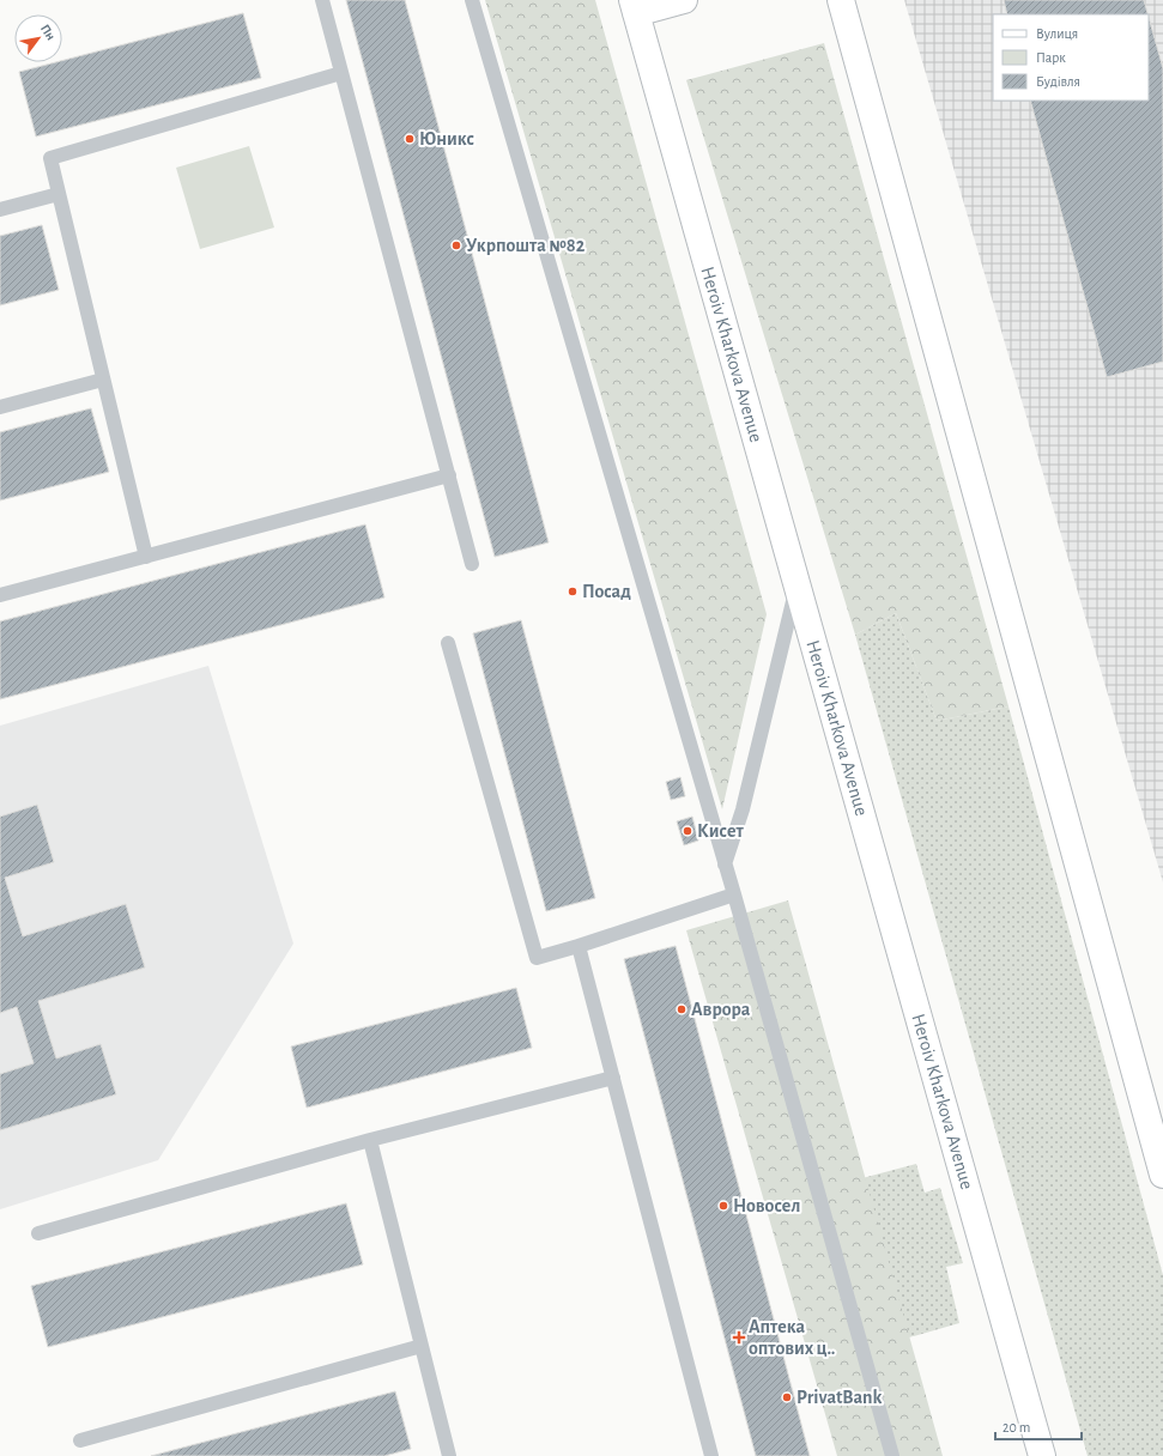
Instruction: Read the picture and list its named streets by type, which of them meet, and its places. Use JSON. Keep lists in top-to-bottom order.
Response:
{
  "streets": {
    "main road": ["Heroiv Kharkova Avenue"]
  },
  "places": {
    "other": [
      "Юникс",
      "Укрпошта №82",
      "Посад",
      "Кисет",
      "Аврора",
      "Новосел",
      "PrivatBank"
    ],
    "health": ["Аптека оптових ц‥"]
  },
  "legend": ["Вулиця", "Парк", "Будівля"],
  "scale_bar": "20 m",
  "north": "top right"
}
